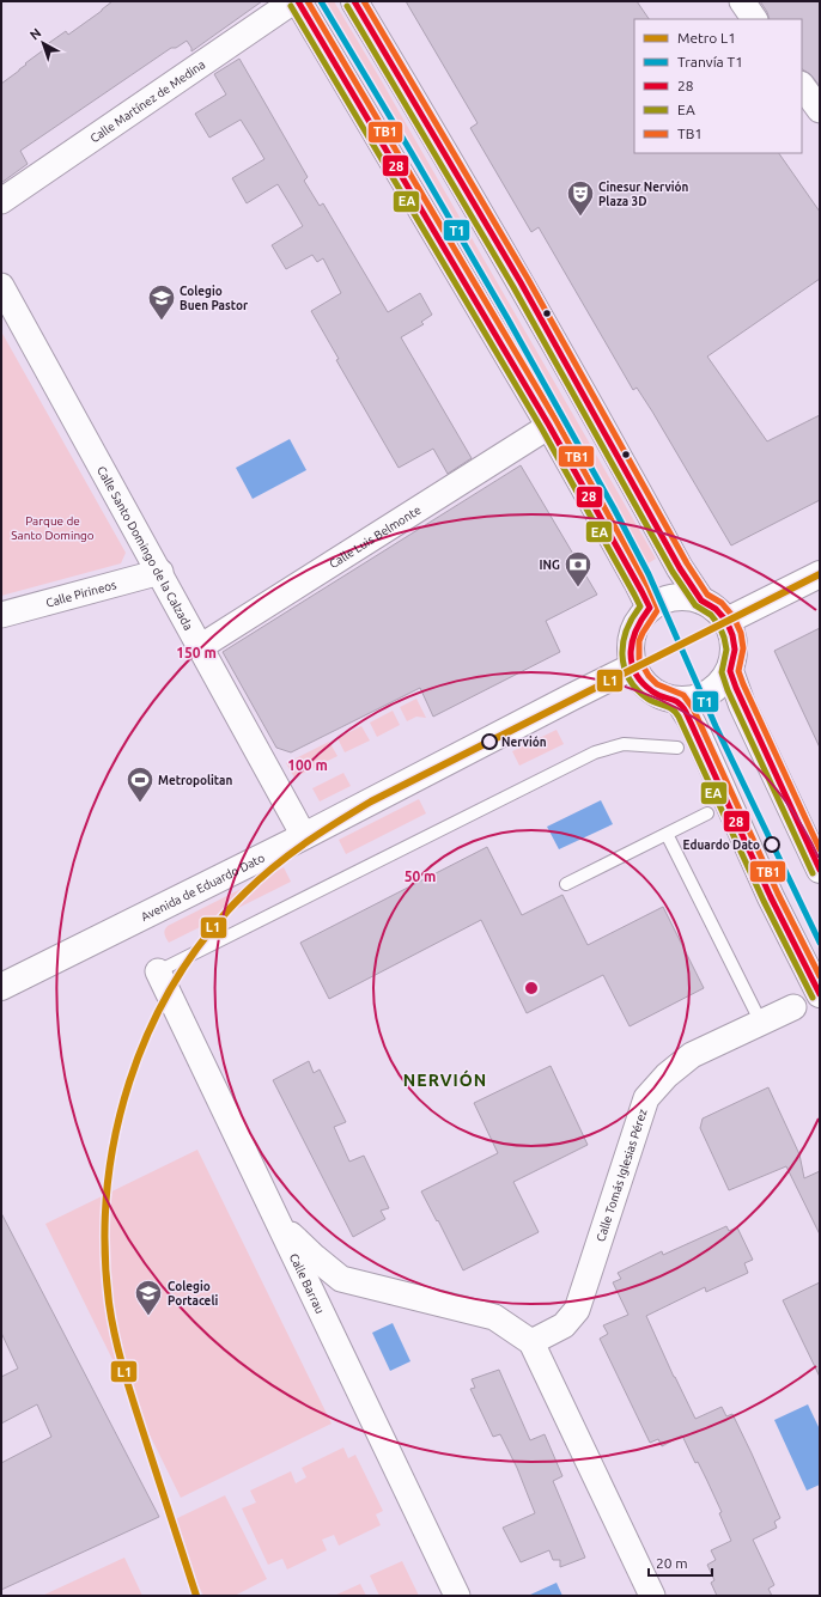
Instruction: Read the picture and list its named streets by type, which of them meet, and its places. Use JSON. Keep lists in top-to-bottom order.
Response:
{
  "streets": {
    "main road": ["Avenida de Eduardo Dato"],
    "street": [
      "Calle Martínez de Medina",
      "Calle Luis Belmonte",
      "Calle Santo Domingo de la Calzada",
      "Calle Pirineos",
      "Calle Tomás Iglesias Pérez",
      "Calle Barrau"
    ]
  },
  "crossings": [
    ["Calle Luis Belmonte", "Calle Santo Domingo de la Calzada"],
    ["Calle Santo Domingo de la Calzada", "Calle Pirineos"],
    ["Calle Santo Domingo de la Calzada", "Avenida de Eduardo Dato"]
  ],
  "districts": ["NERVIÓN"],
  "parks": ["Parque de Santo Domingo"],
  "places": {
    "theatre": ["Cinesur Nervión Plaza 3D"],
    "school or university": ["Colegio Buen Pastor", "Colegio Portaceli"],
    "bank": ["ING"],
    "other": ["Nervión", "Eduardo Dato"],
    "sports": ["Metropolitan"]
  },
  "lines": [
    "tram line T1",
    "transit line 28",
    "transit line TB1",
    "transit line EA",
    "metro line L1"
  ],
  "legend": [
    "Metro L1",
    "Tranvía T1",
    "28",
    "EA",
    "TB1"
  ],
  "scale_bar": "20 m",
  "north": "top left",
  "rings": ["150 m", "100 m", "50 m"]
}
